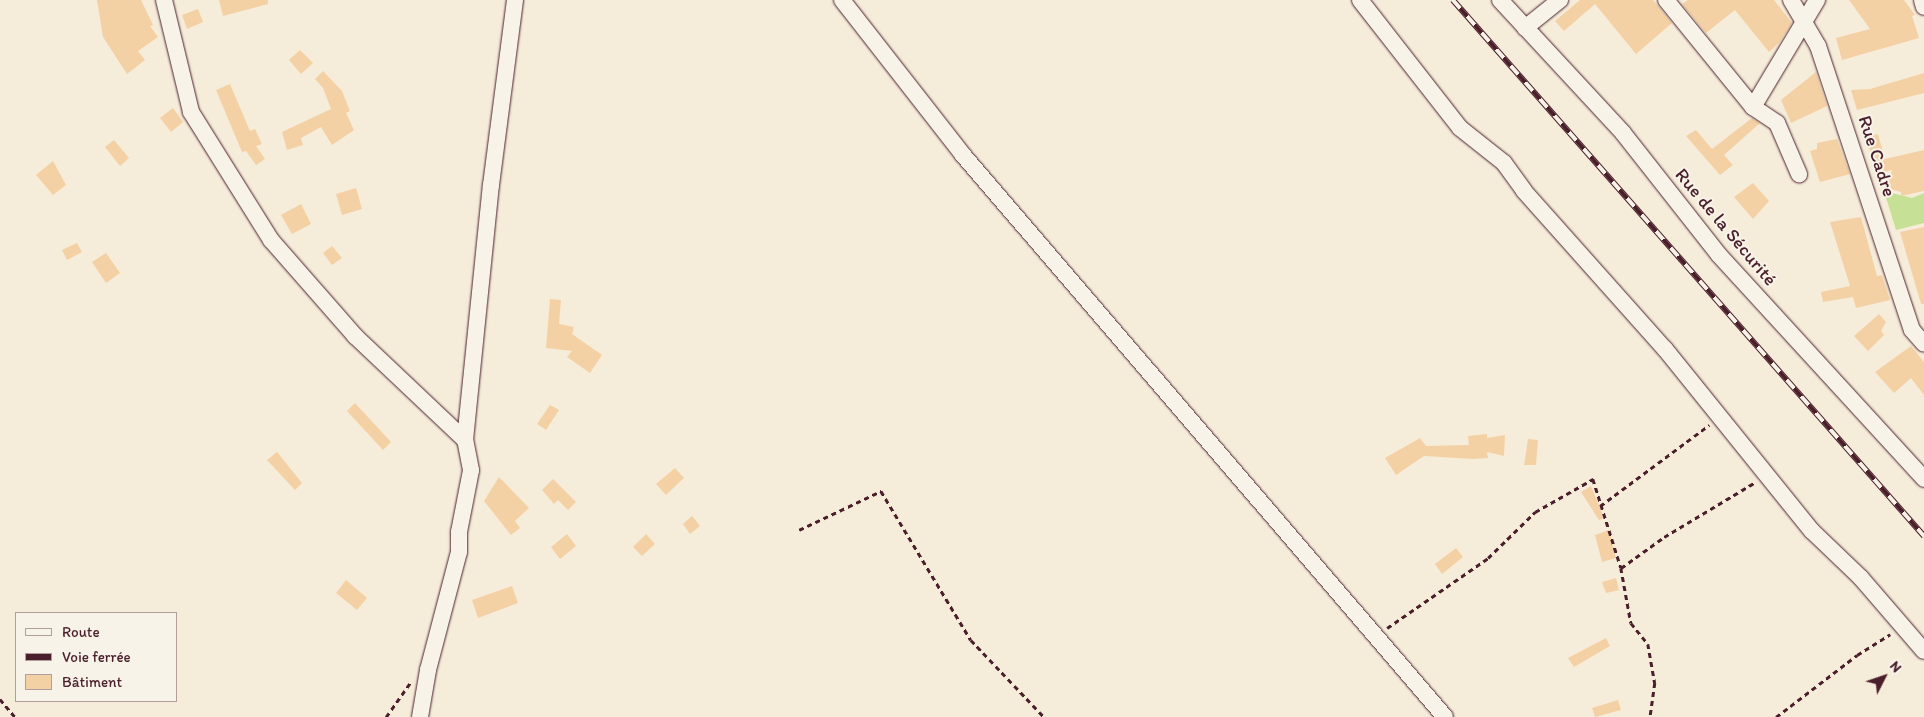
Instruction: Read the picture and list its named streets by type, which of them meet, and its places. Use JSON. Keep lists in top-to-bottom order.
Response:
{
  "streets": {
    "street": ["Rue Cadre", "Rue de la Sécurité"]
  },
  "legend": ["Route", "Voie ferrée", "Bâtiment"],
  "north": "top right"
}
